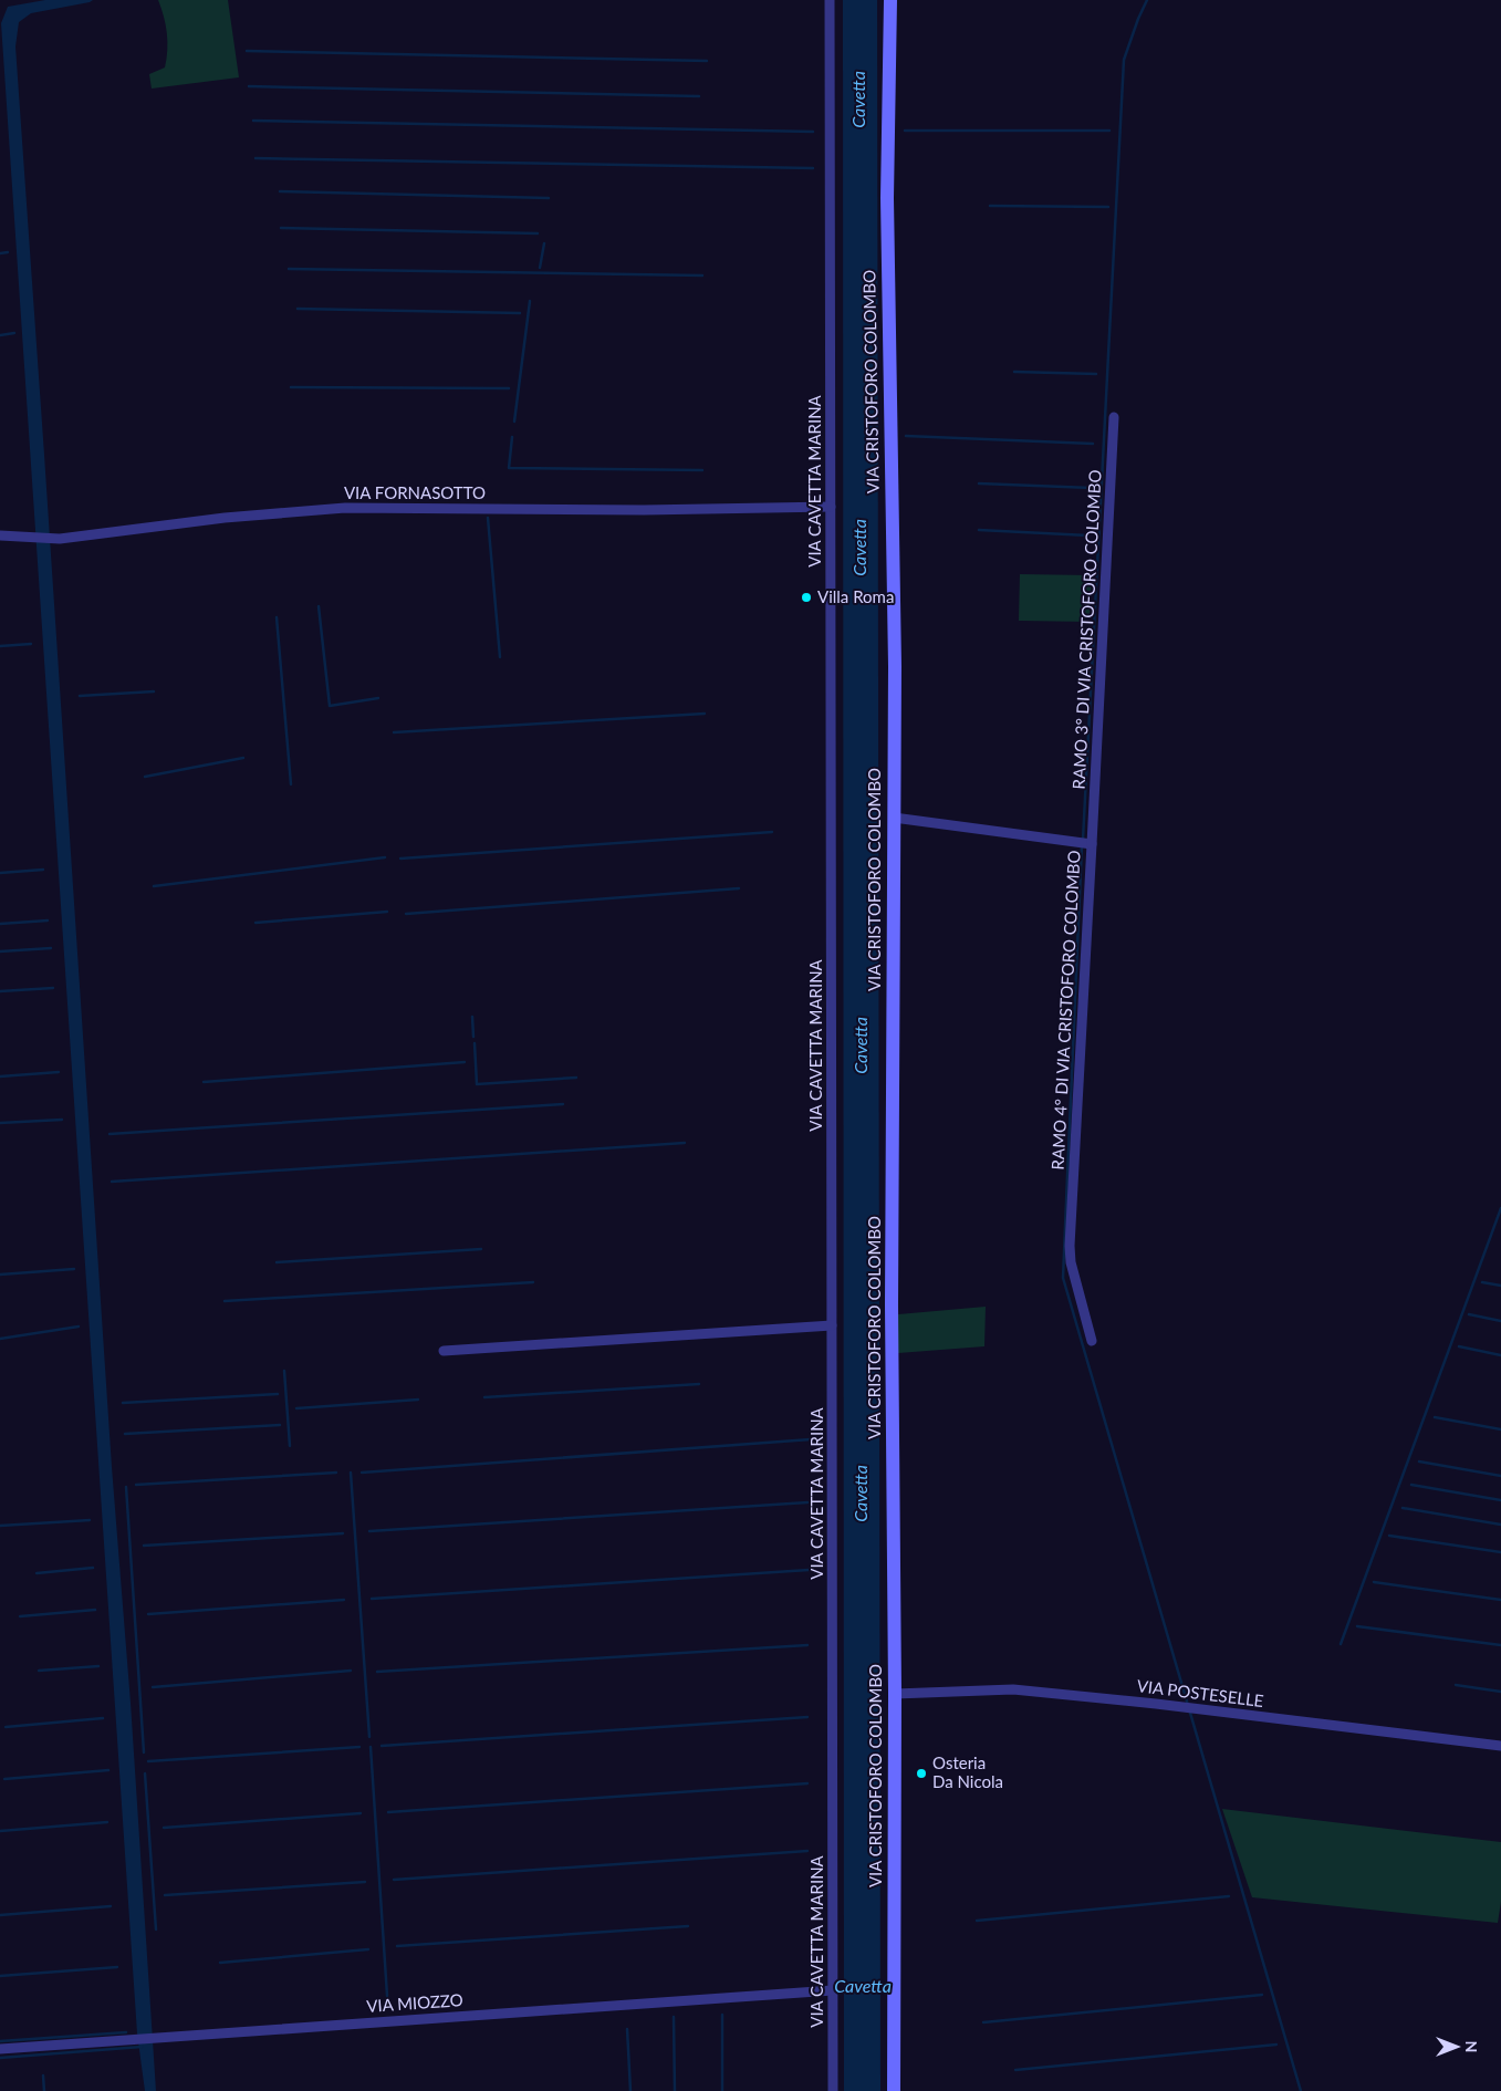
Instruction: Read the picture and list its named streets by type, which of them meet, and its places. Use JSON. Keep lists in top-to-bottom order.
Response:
{
  "streets": {
    "street": [
      "VIA CRISTOFORO COLOMBO",
      "VIA CAVETTA MARINA",
      "VIA FORNASOTTO",
      "RAMO 3° DI VIA CRISTOFORO COLOMBO",
      "RAMO 4° DI VIA CRISTOFORO COLOMBO",
      "VIA POSTESELLE",
      "VIA MIOZZO"
    ]
  },
  "crossings": [
    ["VIA CRISTOFORO COLOMBO", "RAMO 4° DI VIA CRISTOFORO COLOMBO"],
    ["VIA CRISTOFORO COLOMBO", "VIA POSTESELLE"],
    ["VIA CAVETTA MARINA", "VIA FORNASOTTO"],
    ["VIA CAVETTA MARINA", "VIA MIOZZO"],
    ["RAMO 3° DI VIA CRISTOFORO COLOMBO", "RAMO 4° DI VIA CRISTOFORO COLOMBO"]
  ],
  "water": ["Cavetta"],
  "places": ["Villa Roma", "Osteria Da Nicola"],
  "north": "right"
}
